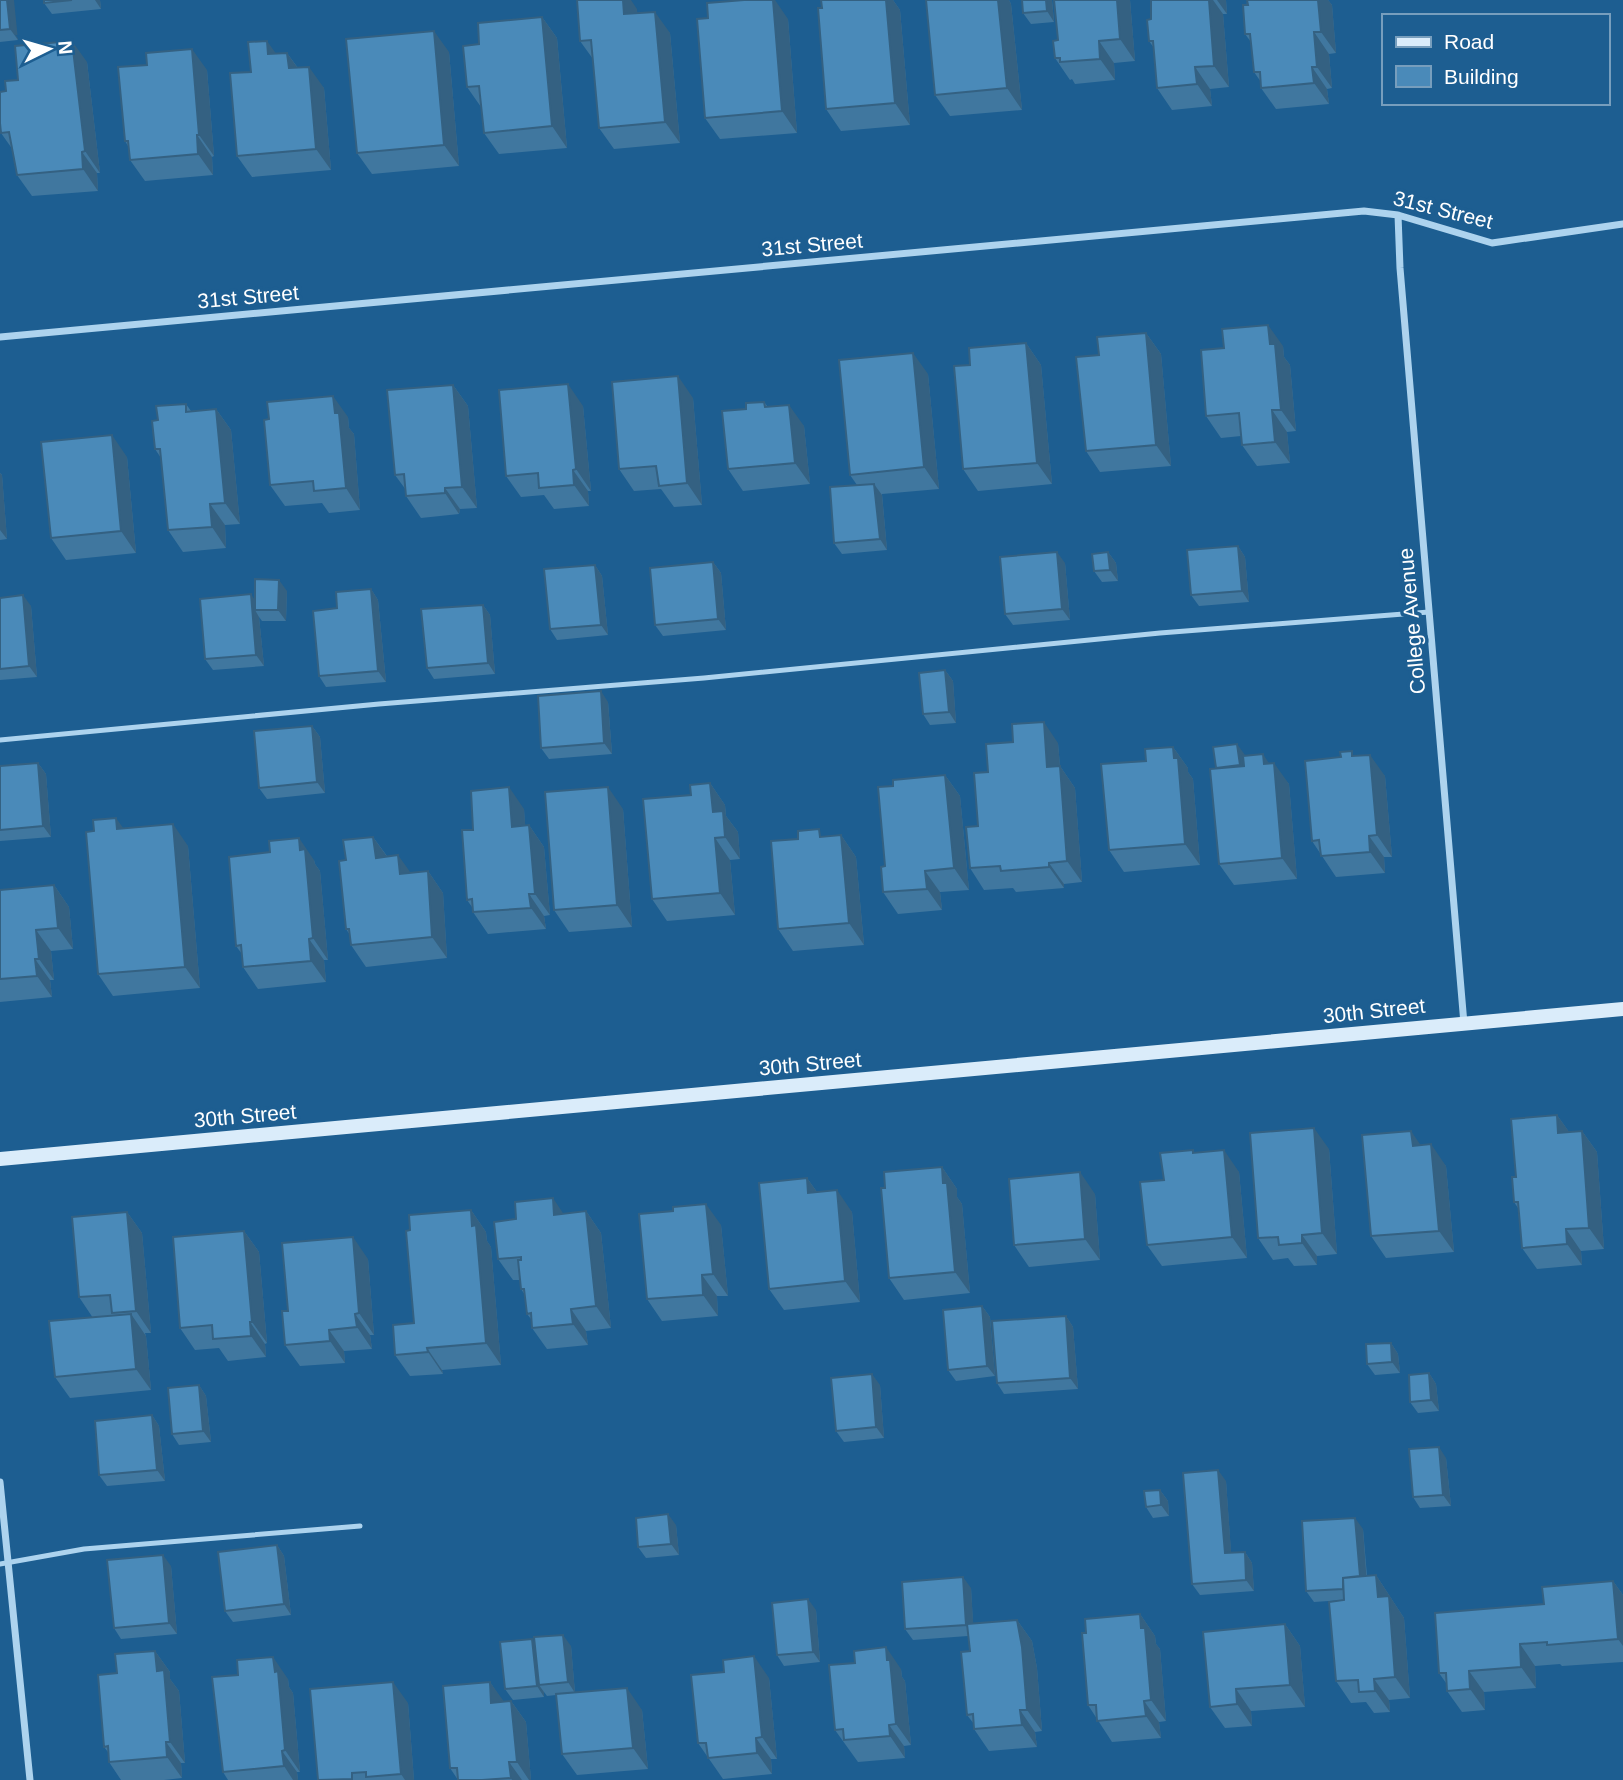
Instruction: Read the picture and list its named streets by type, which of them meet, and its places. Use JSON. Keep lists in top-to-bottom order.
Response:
{
  "streets": {
    "street": ["31st Street", "College Avenue", "30th Street"]
  },
  "crossings": [
    ["31st Street", "College Avenue"],
    ["College Avenue", "30th Street"]
  ],
  "legend": ["Road", "Building"],
  "north": "right"
}
